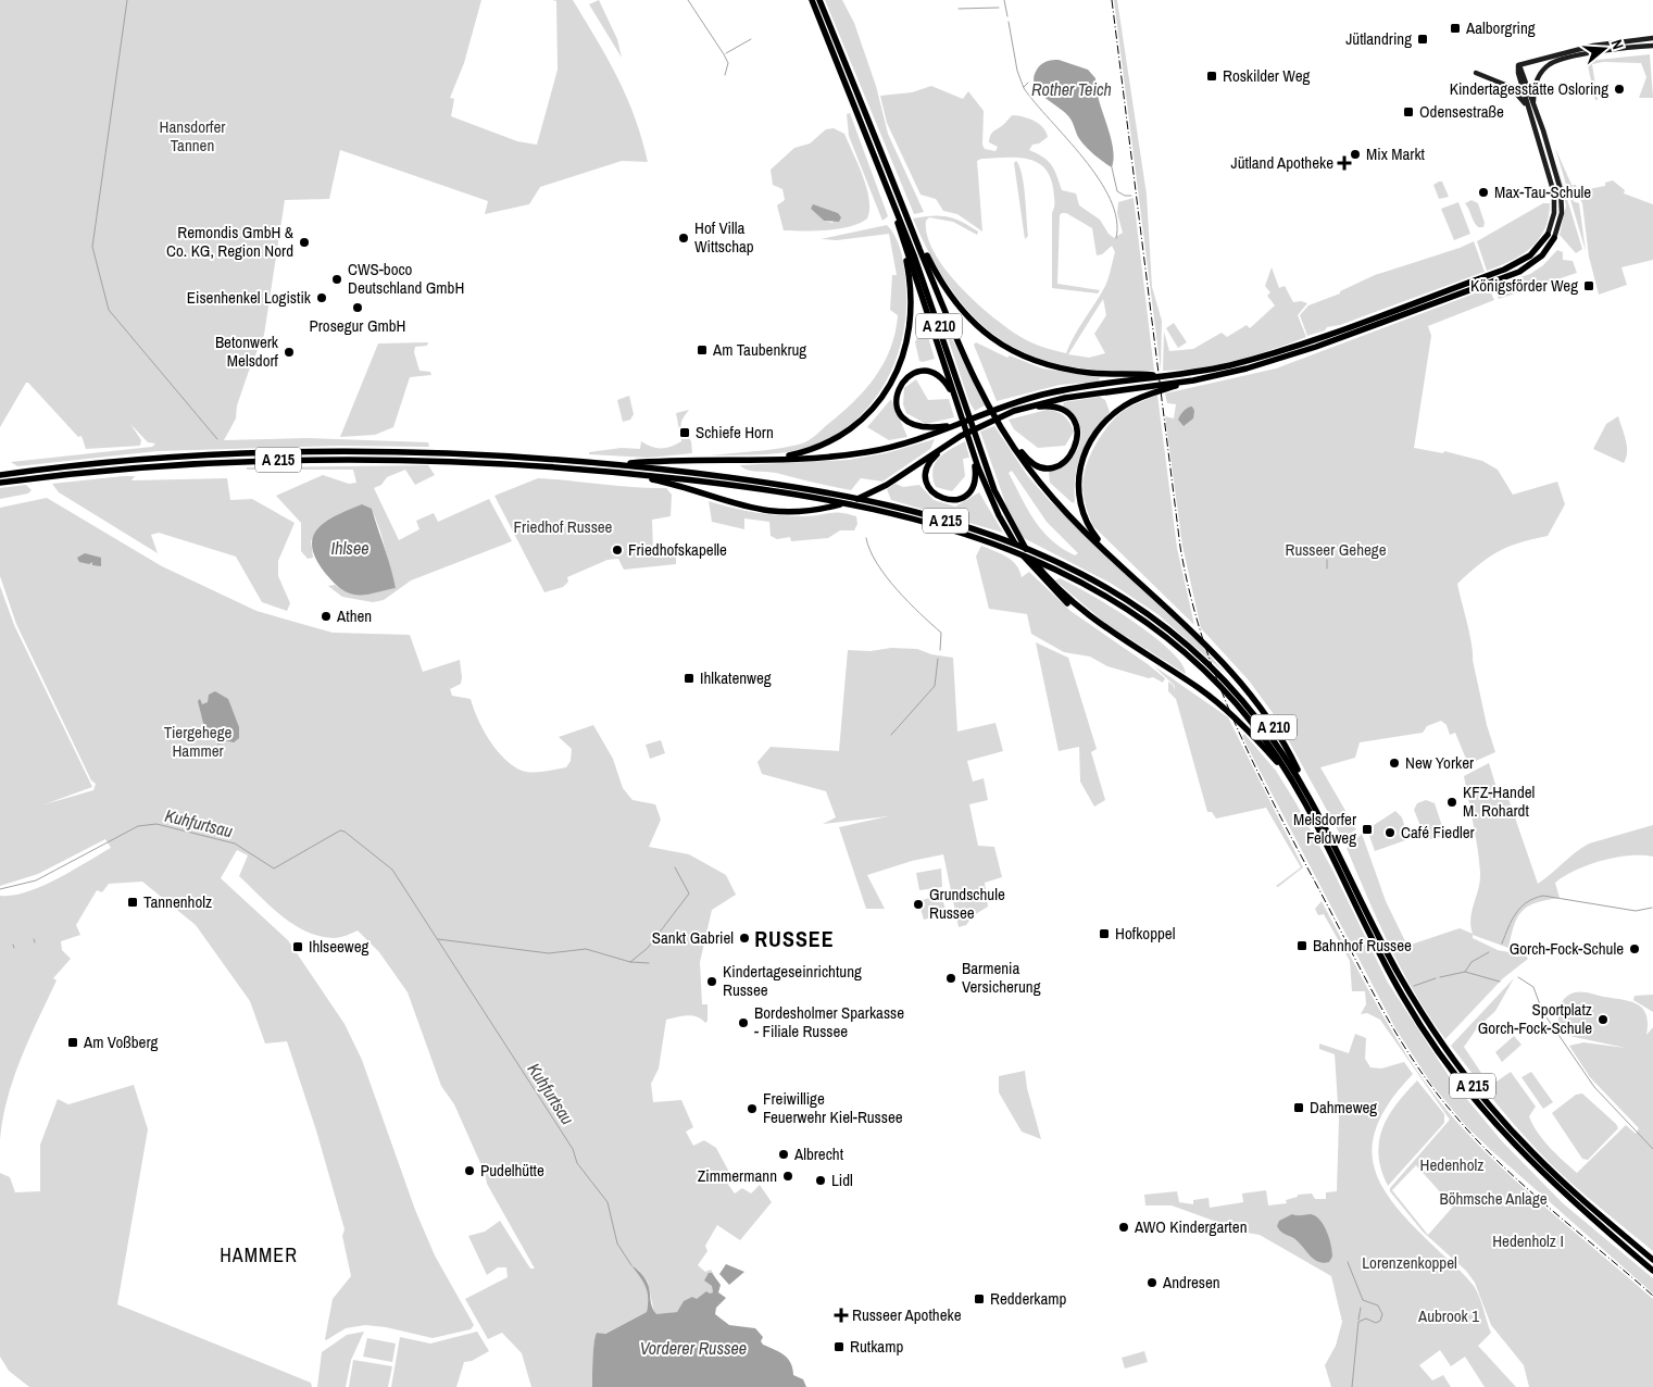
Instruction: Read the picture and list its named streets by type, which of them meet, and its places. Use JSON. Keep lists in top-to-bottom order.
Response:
{
  "streets": {
    "highway": ["A 210", "A 215"]
  },
  "crossings": [
    ["A 210", "A 215"]
  ],
  "districts": ["RUSSEE", "HAMMER"],
  "water": [
    "Rother Teich",
    "Ihlsee",
    "Kuhfurtsau",
    "Vorderer Russee"
  ],
  "parks": [
    "Hansdorfer Tannen",
    "Friedhof Russee",
    "Russeer Gehege",
    "Tiergehege Hammer",
    "Hedenholz",
    "Böhmsche Anlage",
    "Hedenholz I",
    "Lorenzenkoppel",
    "Aubrook 1"
  ],
  "places": {
    "transit": [
      "Aalborgring",
      "Jütlandring",
      "Roskilder Weg",
      "Odensestraße",
      "Königsförder Weg",
      "Am Taubenkrug",
      "Schiefe Horn",
      "Ihlkatenweg",
      "Melsdorfer Feldweg",
      "Tannenholz",
      "Hofkoppel",
      "Bahnhof Russee",
      "Ihlseeweg",
      "Am Voßberg",
      "Dahmeweg",
      "Redderkamp",
      "Rutkamp"
    ],
    "other": [
      "Kindertagesstätte Osloring",
      "Mix Markt",
      "Max-Tau-Schule",
      "Hof Villa Wittschap",
      "Remondis GmbH & Co. KG, Region Nord",
      "CWS-boco Deutschland GmbH",
      "Eisenhenkel Logistik",
      "Prosegur GmbH",
      "Betonwerk Melsdorf",
      "Friedhofskapelle",
      "Athen",
      "New Yorker",
      "KFZ-Handel M. Rohardt",
      "Café Fiedler",
      "Grundschule Russee",
      "Sankt Gabriel",
      "Gorch-Fock-Schule",
      "Barmenia Versicherung",
      "Kindertageseinrichtung Russee",
      "Sportplatz Gorch-Fock-Schule",
      "Bordesholmer Sparkasse - Filiale Russee",
      "Freiwillige Feuerwehr Kiel-Russee",
      "Albrecht",
      "Pudelhütte",
      "Zimmermann",
      "Lidl",
      "AWO Kindergarten",
      "Andresen"
    ],
    "health": ["Jütland Apotheke", "Russeer Apotheke"]
  },
  "north": "right"
}
